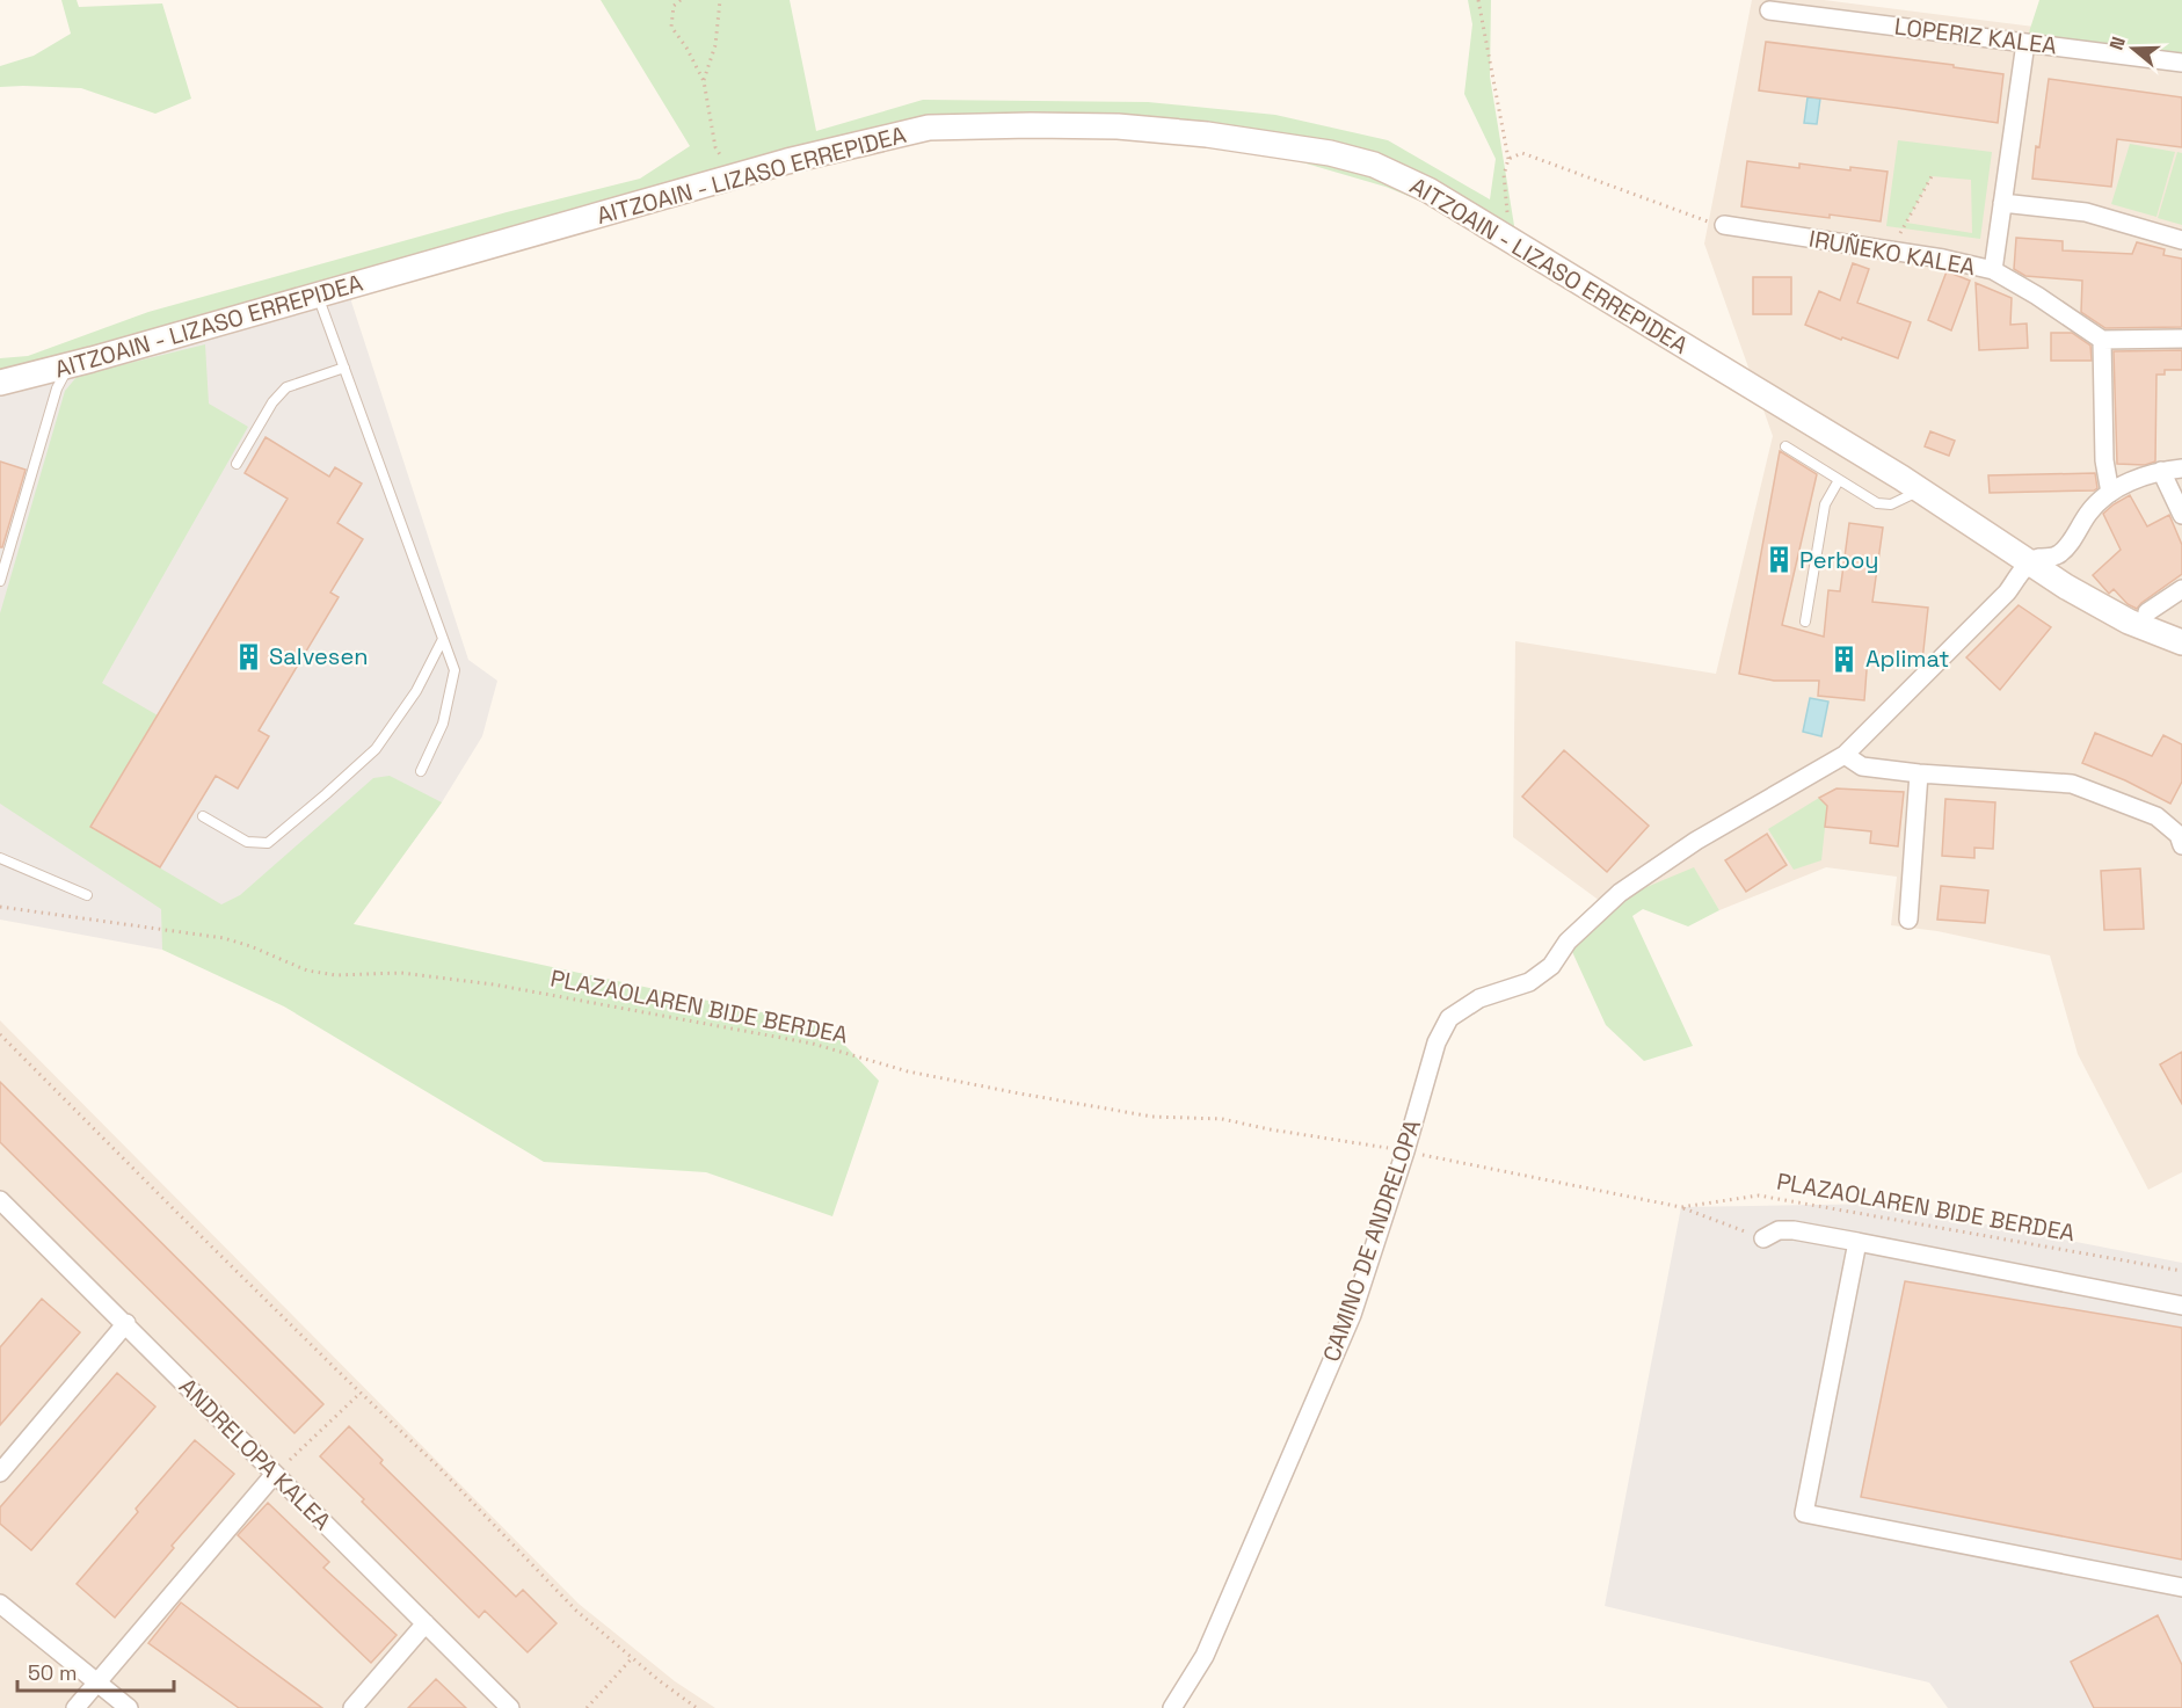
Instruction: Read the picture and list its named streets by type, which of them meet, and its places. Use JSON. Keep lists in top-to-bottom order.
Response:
{
  "streets": {
    "street": [
      "LOPERIZ KALEA",
      "AITZOAIN - LIZASO ERREPIDEA",
      "IRUÑEKO KALEA",
      "CAMINO DE ANDRELOPA",
      "ANDRELOPA KALEA"
    ],
    "path": ["PLAZAOLAREN BIDE BERDEA"]
  },
  "crossings": [
    ["LOPERIZ KALEA", "IRUÑEKO KALEA"],
    ["AITZOAIN - LIZASO ERREPIDEA", "CAMINO DE ANDRELOPA"]
  ],
  "places": {
    "building": ["Perboy", "Salvesen", "Aplimat"]
  },
  "scale_bar": "50 m",
  "north": "left"
}
